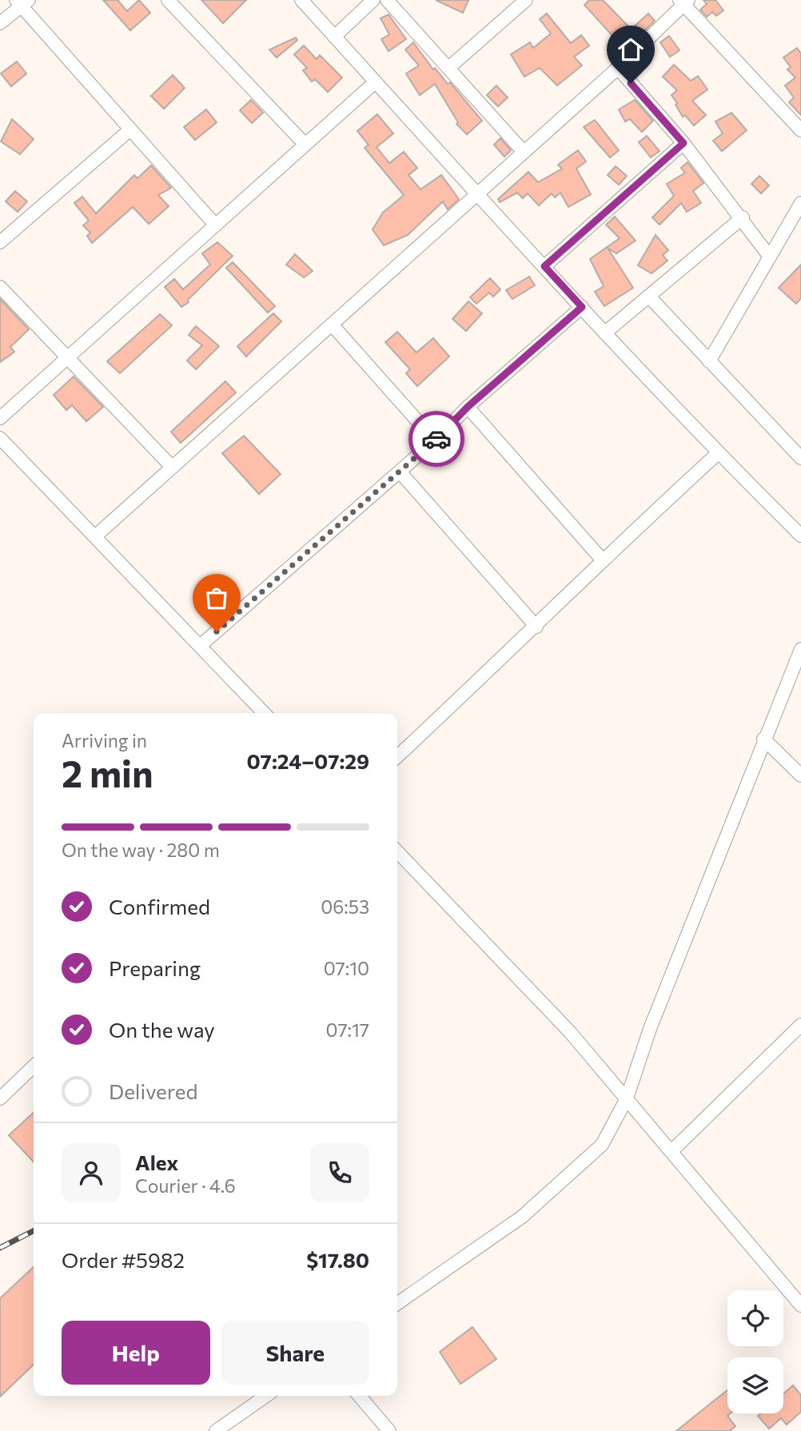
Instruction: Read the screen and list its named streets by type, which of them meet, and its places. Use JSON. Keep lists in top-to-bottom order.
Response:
{
  "page": {
    "heading": ["2 min", "Arriving in", "07:24–07:29"],
    "panel": [
      "Alex",
      "Courier · 4.6",
      "Order #5982",
      "$17.80"
    ],
    "bar": "On the way · 280 m",
    "list": [
      ["Confirmed", "06:53"],
      ["Preparing", "07:10"],
      ["On the way", "07:17"],
      "Delivered"
    ],
    "buttons": ["Help", "Share"]
  }
}
